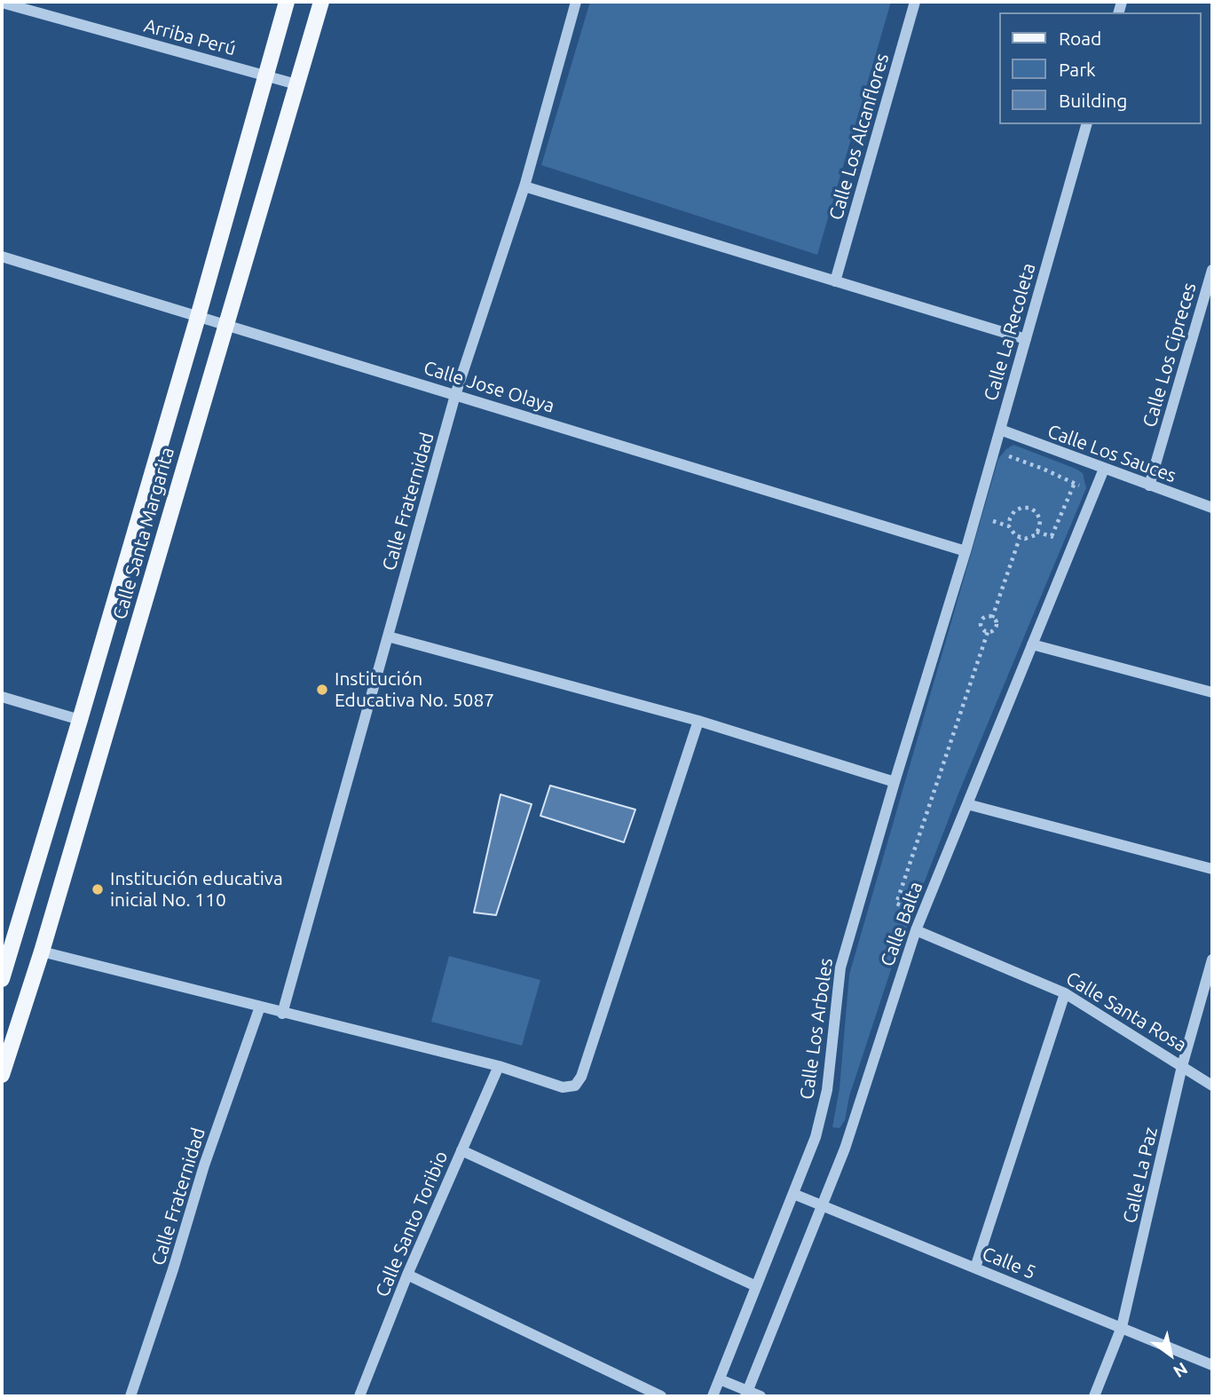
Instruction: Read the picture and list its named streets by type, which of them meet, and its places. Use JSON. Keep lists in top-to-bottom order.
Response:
{
  "streets": {
    "main road": ["Calle Santa Margarita"],
    "street": [
      "Arriba Perú",
      "Calle Los Alcanflores",
      "Calle La Recoleta",
      "Calle Los Cipreces",
      "Calle Jose Olaya",
      "Calle Los Sauces",
      "Calle Fraternidad",
      "Calle Balta",
      "Calle Santa Rosa",
      "Calle Los Arboles",
      "Calle La Paz",
      "Calle Santo Toribio",
      "Calle 5"
    ]
  },
  "crossings": [
    ["Arriba Perú", "Calle Santa Margarita"],
    ["Calle La Recoleta", "Calle Jose Olaya"],
    ["Calle La Recoleta", "Calle Los Sauces"],
    ["Calle La Recoleta", "Calle Los Arboles"],
    ["Calle Los Cipreces", "Calle Los Sauces"],
    ["Calle Jose Olaya", "Calle Fraternidad"],
    ["Calle Jose Olaya", "Calle Santa Margarita"],
    ["Calle Jose Olaya", "Calle Los Arboles"],
    ["Calle Los Sauces", "Calle Balta"],
    ["Calle Balta", "Calle Santa Rosa"],
    ["Calle Balta", "Calle 5"],
    ["Calle Santa Rosa", "Calle La Paz"],
    ["Calle Los Arboles", "Calle 5"],
    ["Calle La Paz", "Calle 5"]
  ],
  "places": ["Institución Educativa No. 5087", "Institución educativa inicial No. 110"],
  "legend": ["Road", "Park", "Building"],
  "north": "bottom right"
}
